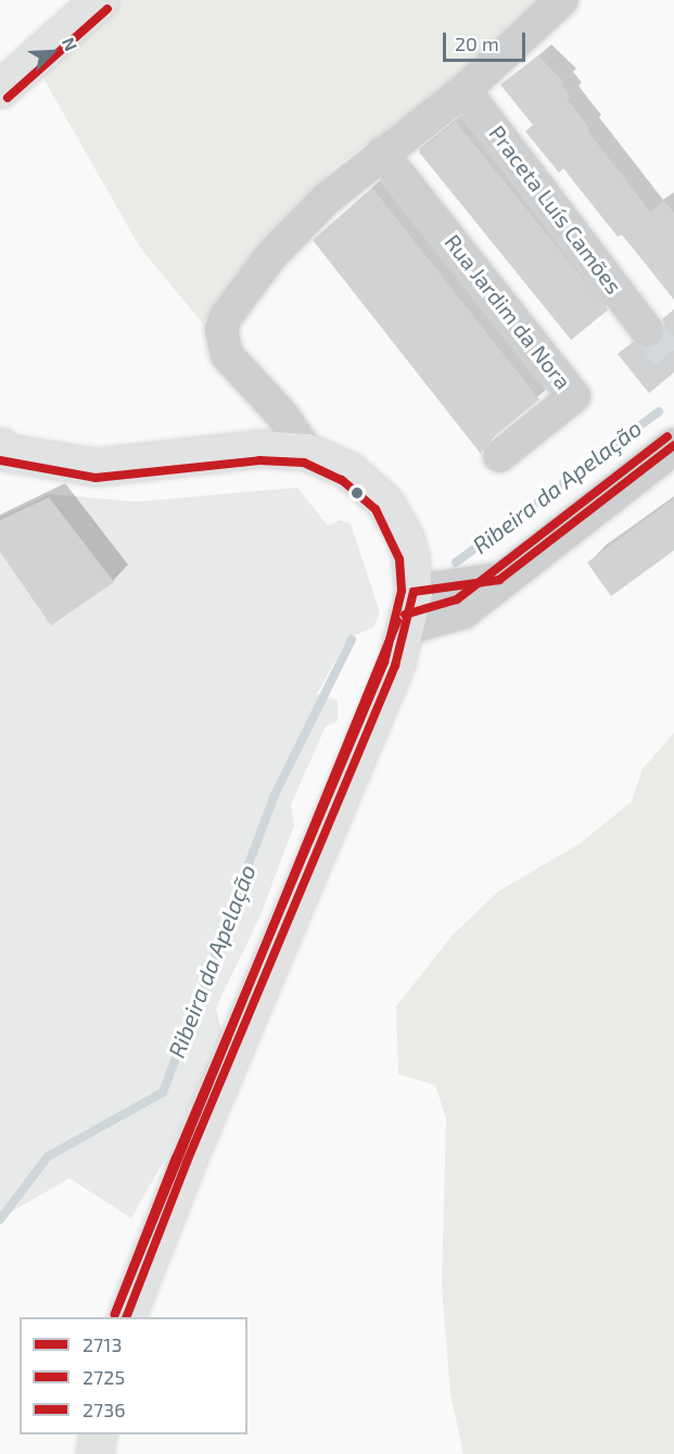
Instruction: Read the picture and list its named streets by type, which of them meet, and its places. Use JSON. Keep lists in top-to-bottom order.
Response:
{
  "streets": {
    "street": ["Praceta Luís Camões", "Rua Jardim da Nora"]
  },
  "water": ["Ribeira da Apelação"],
  "lines": ["transit line 2725", "transit line 2736", "transit line 2713"],
  "legend": ["2713", "2725", "2736"],
  "scale_bar": "20 m",
  "north": "top right"
}
